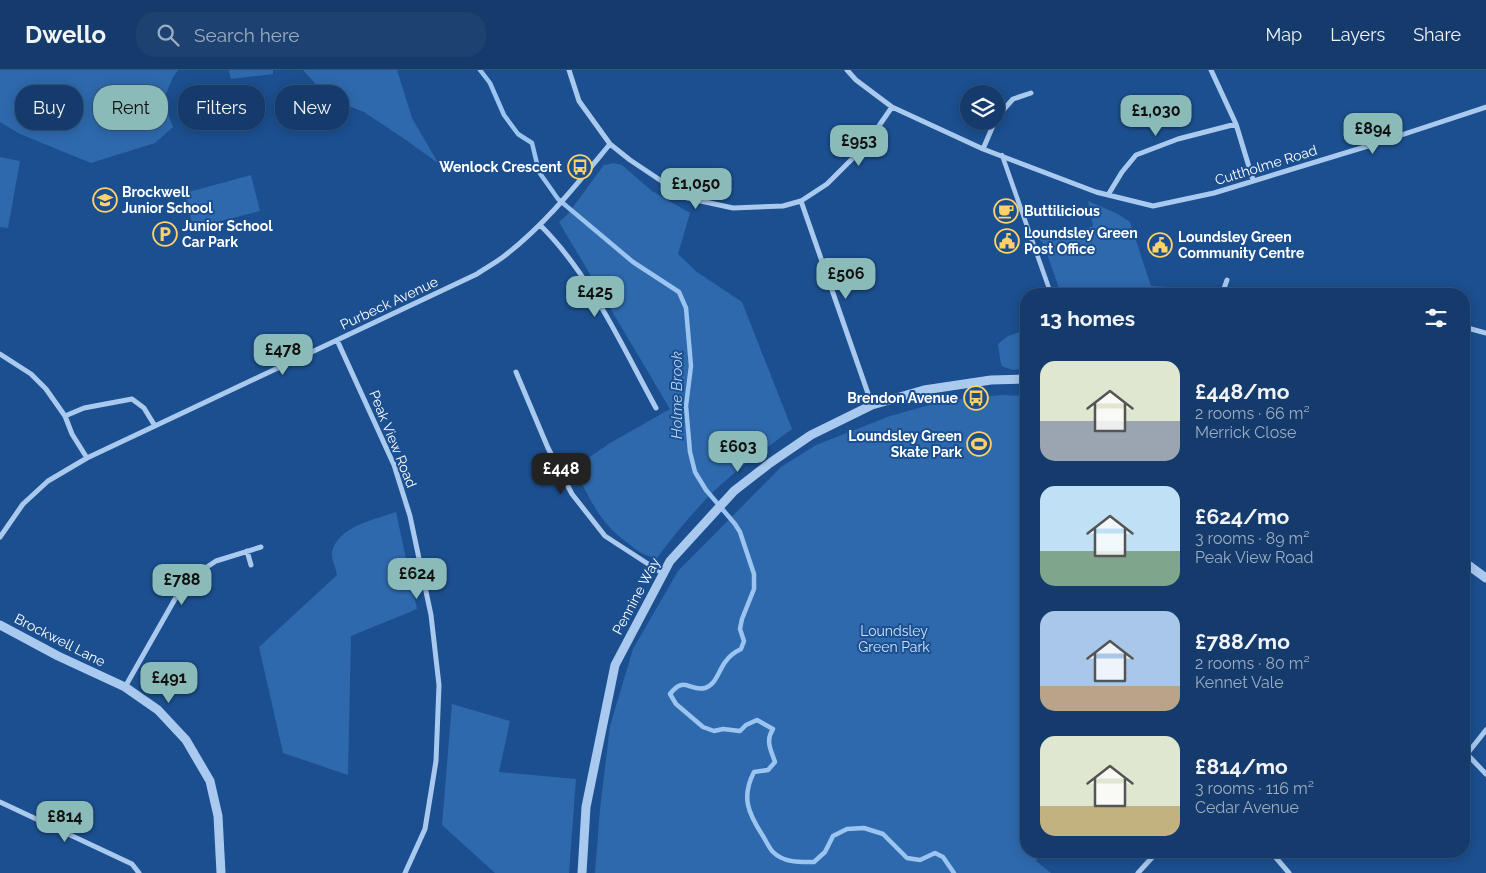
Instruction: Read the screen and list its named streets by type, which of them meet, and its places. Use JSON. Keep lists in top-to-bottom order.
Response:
{
  "streets": {
    "street": [
      "Cuttholme Road",
      "Purbeck Avenue",
      "Peak View Road",
      "Pennine Way",
      "Brockwell Lane"
    ]
  },
  "crossings": [
    ["Purbeck Avenue", "Peak View Road"]
  ],
  "water": ["Holme Brook"],
  "parks": ["Loundsley Green Park"],
  "places": {
    "bus stop": ["Wenlock Crescent", "Brendon Avenue"],
    "school or university": ["Brockwell Junior School"],
    "cafe": ["Buttilicious"],
    "parking": ["Junior School Car Park"],
    "public building": ["Loundsley Green Post Office", "Loundsley Green Community Centre"],
    "sports": ["Loundsley Green Skate Park"]
  },
  "page": {
    "header": "Dwello",
    "search": "Search here",
    "nav": ["Map", "Layers", "Share"],
    "chip": [
      "Buy",
      "Rent",
      "Filters",
      "New"
    ],
    "price": [
      "£1,030",
      "£894",
      "£953",
      "£1,050",
      "£506",
      "£425",
      "£478",
      "£603",
      "£448",
      "£624",
      "£788",
      "£491",
      "£814"
    ],
    "heading": "13 homes",
    "list": [
      {
        "name": "£448/mo",
        "note": "2 rooms · 66 m² · Merrick Close"
      },
      {
        "name": "£624/mo",
        "note": "3 rooms · 89 m² · Peak View Road"
      },
      {
        "name": "£788/mo",
        "note": "2 rooms · 80 m² · Kennet Vale"
      },
      {
        "name": "£814/mo",
        "note": "3 rooms · 116 m² · Cedar Avenue"
      }
    ]
  }
}
